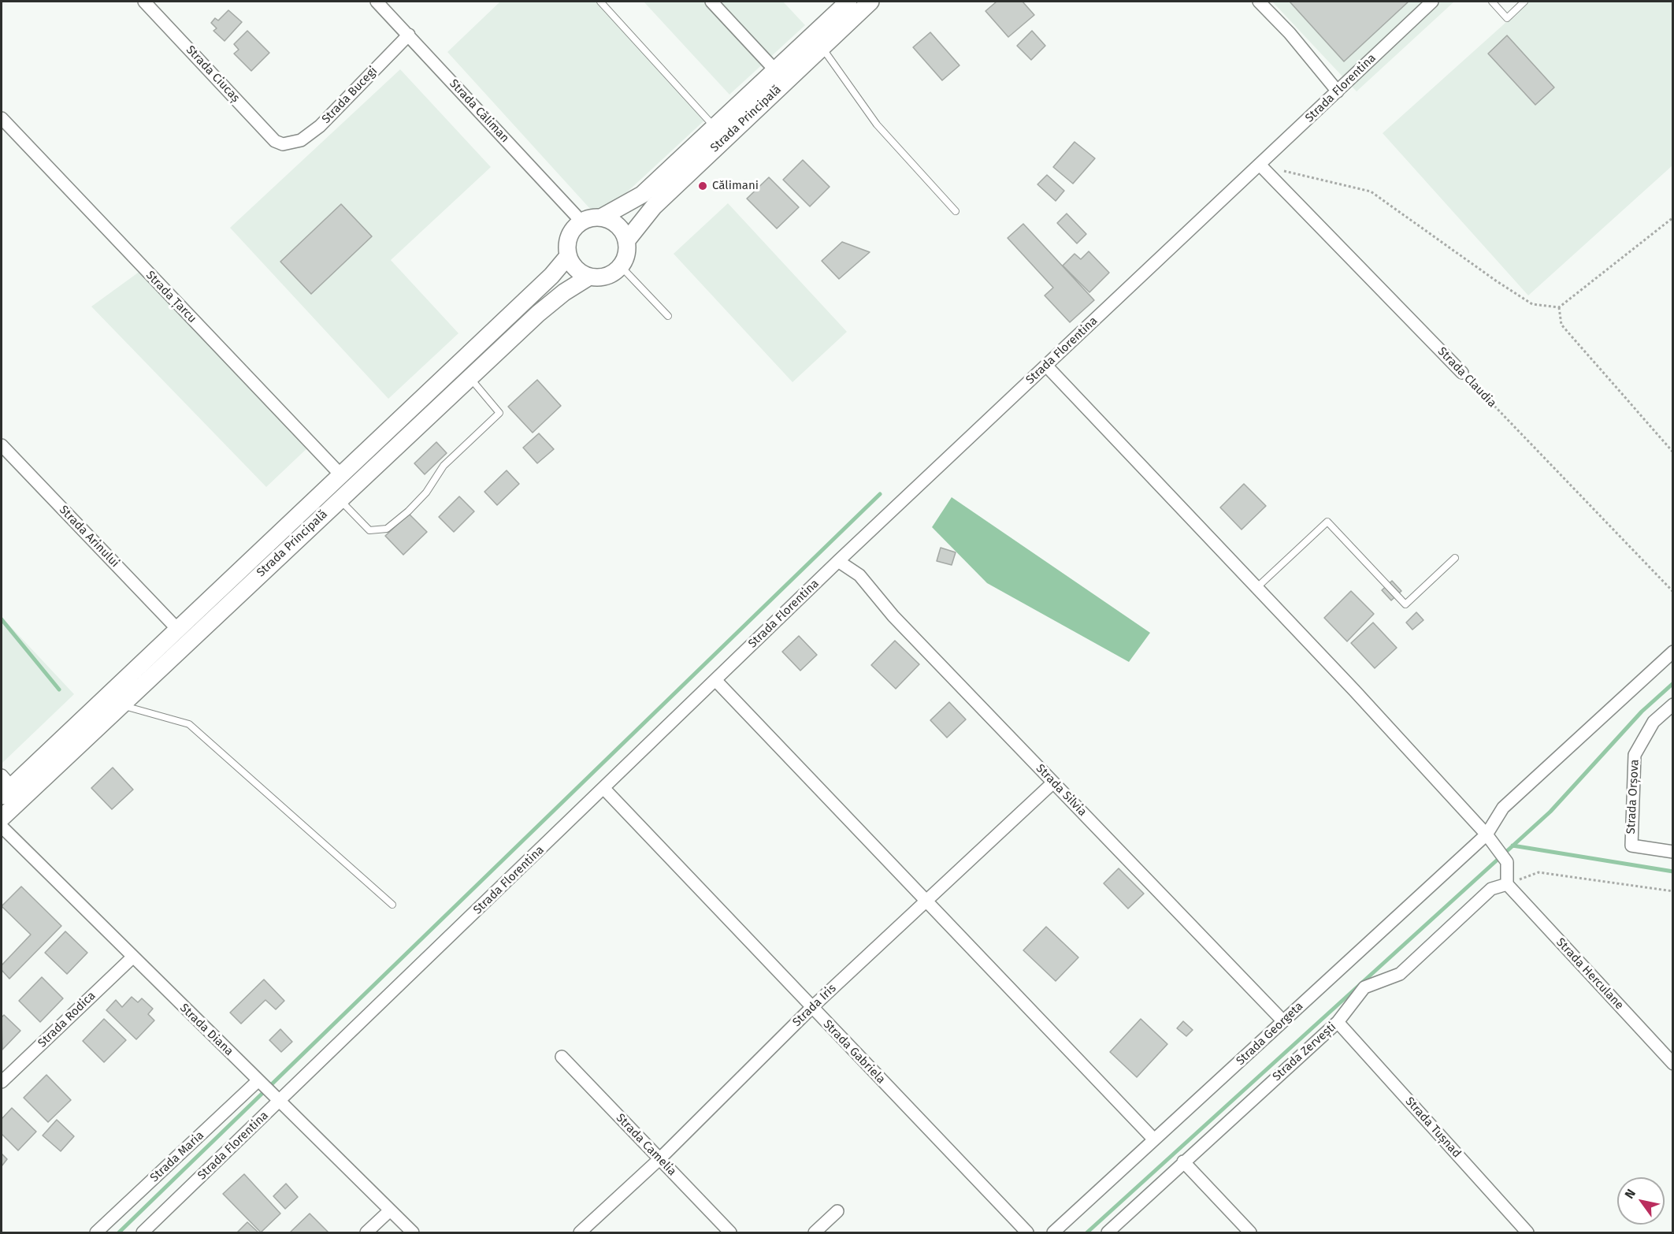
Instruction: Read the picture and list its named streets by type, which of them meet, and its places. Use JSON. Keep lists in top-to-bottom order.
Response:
{
  "streets": {
    "main road": ["Strada Principală"],
    "street": [
      "Strada Ciucaș",
      "Strada Florentina",
      "Strada Bucegi",
      "Strada Căliman",
      "Strada Țarcu",
      "Strada Claudia",
      "Strada Arinului",
      "Strada Silvia",
      "Strada Orșova",
      "Strada Herculane",
      "Strada Iris",
      "Strada Rodica",
      "Strada Diana",
      "Strada Georgeta",
      "Strada Gabriela",
      "Strada Zervești",
      "Strada Tușnad",
      "Strada Camelia",
      "Strada Maria"
    ]
  },
  "crossings": [
    ["Strada Ciucaș", "Strada Bucegi"],
    ["Strada Florentina", "Strada Claudia"],
    ["Strada Florentina", "Strada Silvia"],
    ["Strada Florentina", "Strada Diana"],
    ["Strada Florentina", "Strada Gabriela"],
    ["Strada Bucegi", "Strada Căliman"],
    ["Strada Căliman", "Strada Principală"],
    ["Strada Principală", "Strada Țarcu"],
    ["Strada Principală", "Strada Arinului"],
    ["Strada Silvia", "Strada Iris"],
    ["Strada Silvia", "Strada Georgeta"],
    ["Strada Herculane", "Strada Zervești"],
    ["Strada Iris", "Strada Gabriela"],
    ["Strada Iris", "Strada Camelia"],
    ["Strada Rodica", "Strada Diana"],
    ["Strada Diana", "Strada Maria"],
    ["Strada Zervești", "Strada Tușnad"]
  ],
  "places": ["Călimani"],
  "north": "top left"
}
